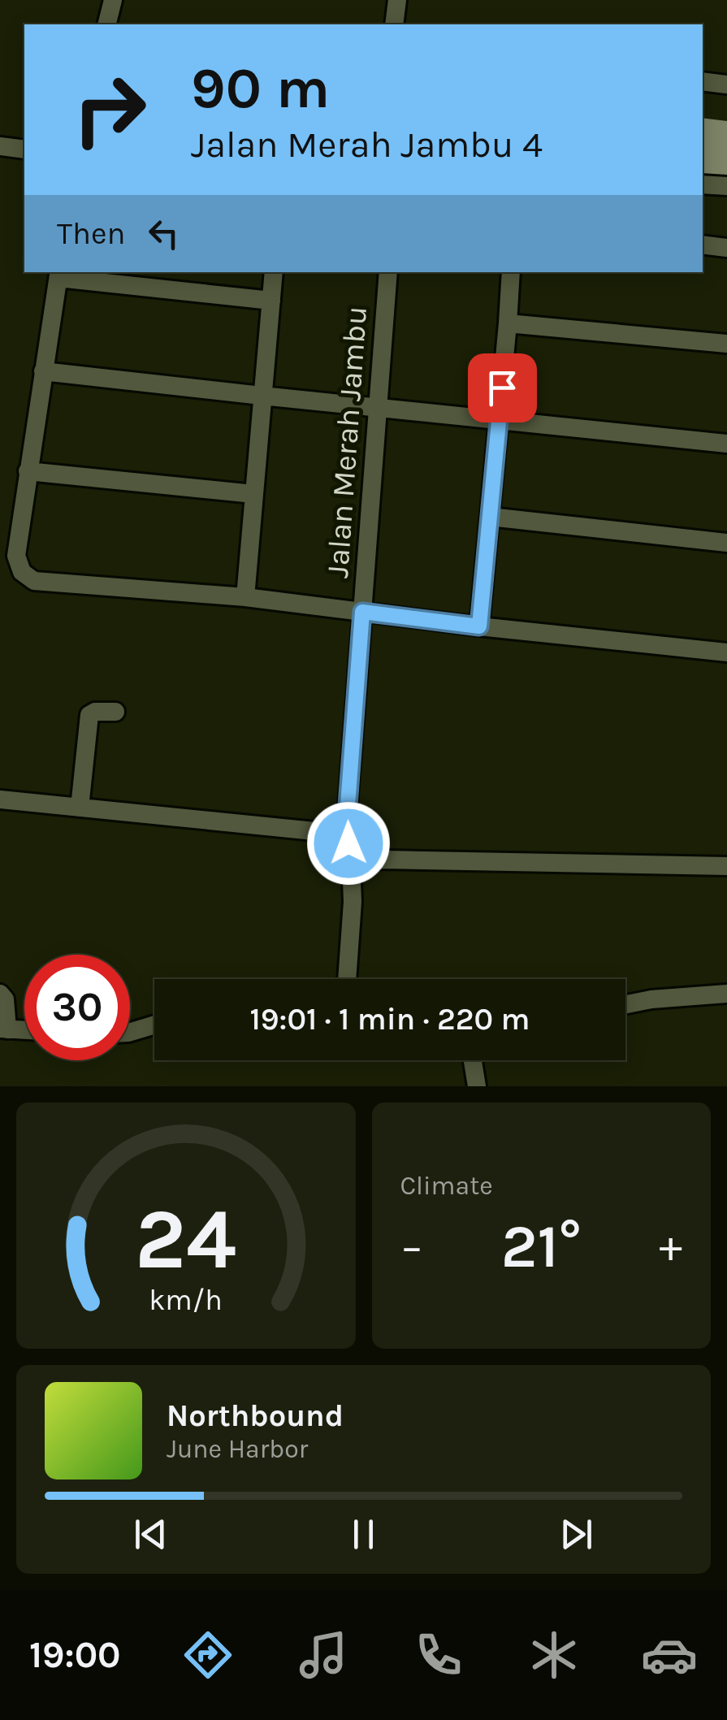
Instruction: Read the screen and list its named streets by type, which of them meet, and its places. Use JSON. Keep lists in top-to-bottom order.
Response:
{
  "streets": {
    "street": ["Jalan Merah Jambu"]
  },
  "page": {
    "turn": ["90 m", "Jalan Merah Jambu 4"],
    "then": "Then",
    "limit": "30",
    "trip": "19:01 · 1 min · 220 m",
    "tile": "Climate",
    "heat": ["−", "21°", "+"],
    "song": ["Northbound", "June Harbor"],
    "tabs": "19:00",
    "gauge": ["24", "km/h"]
  }
}
